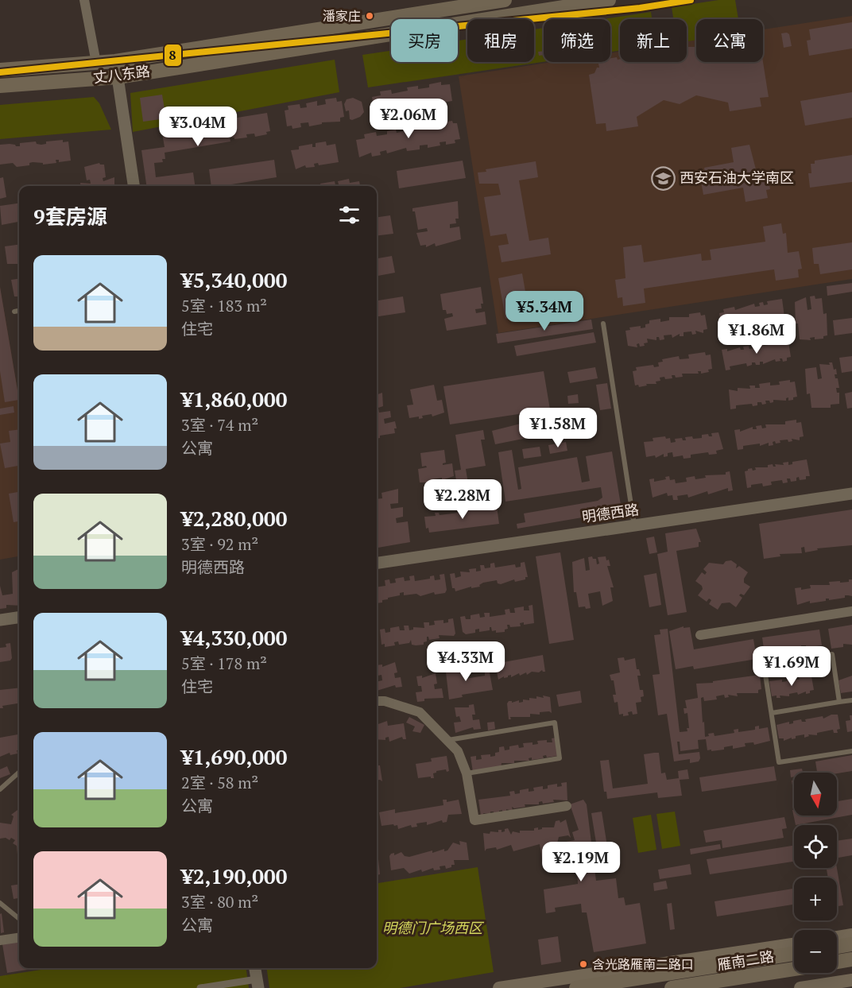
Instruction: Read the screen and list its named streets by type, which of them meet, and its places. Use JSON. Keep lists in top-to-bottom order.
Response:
{
  "streets": {
    "main road": ["丈八东路", "雁南二路"],
    "street": ["明德西路"]
  },
  "parks": ["明德门广场西区"],
  "places": {
    "other": ["潘家庄", "含光路雁南二路口"],
    "school or university": ["西安石油大学南区"]
  },
  "lines": ["transit line 8"],
  "north": "bottom",
  "page": {
    "chip": [
      "买房",
      "租房",
      "筛选",
      "新上",
      "公寓"
    ],
    "price": [
      "¥2.06M",
      "¥3.04M",
      "¥5.34M",
      "¥1.86M",
      "¥1.58M",
      "¥2.28M",
      "¥4.33M",
      "¥1.69M",
      "¥2.19M"
    ],
    "heading": "9套房源",
    "list": [
      {
        "name": "¥5,340,000",
        "note": "5室 · 183 m² · 住宅"
      },
      {
        "name": "¥1,860,000",
        "note": "3室 · 74 m² · 公寓"
      },
      {
        "name": "¥2,280,000",
        "note": "3室 · 92 m² · 明德西路"
      },
      {
        "name": "¥4,330,000",
        "note": "5室 · 178 m² · 住宅"
      },
      {
        "name": "¥1,690,000",
        "note": "2室 · 58 m² · 公寓"
      },
      {
        "name": "¥2,190,000",
        "note": "3室 · 80 m² · 公寓"
      }
    ],
    "map_buttons": ["+", "−"]
  }
}
